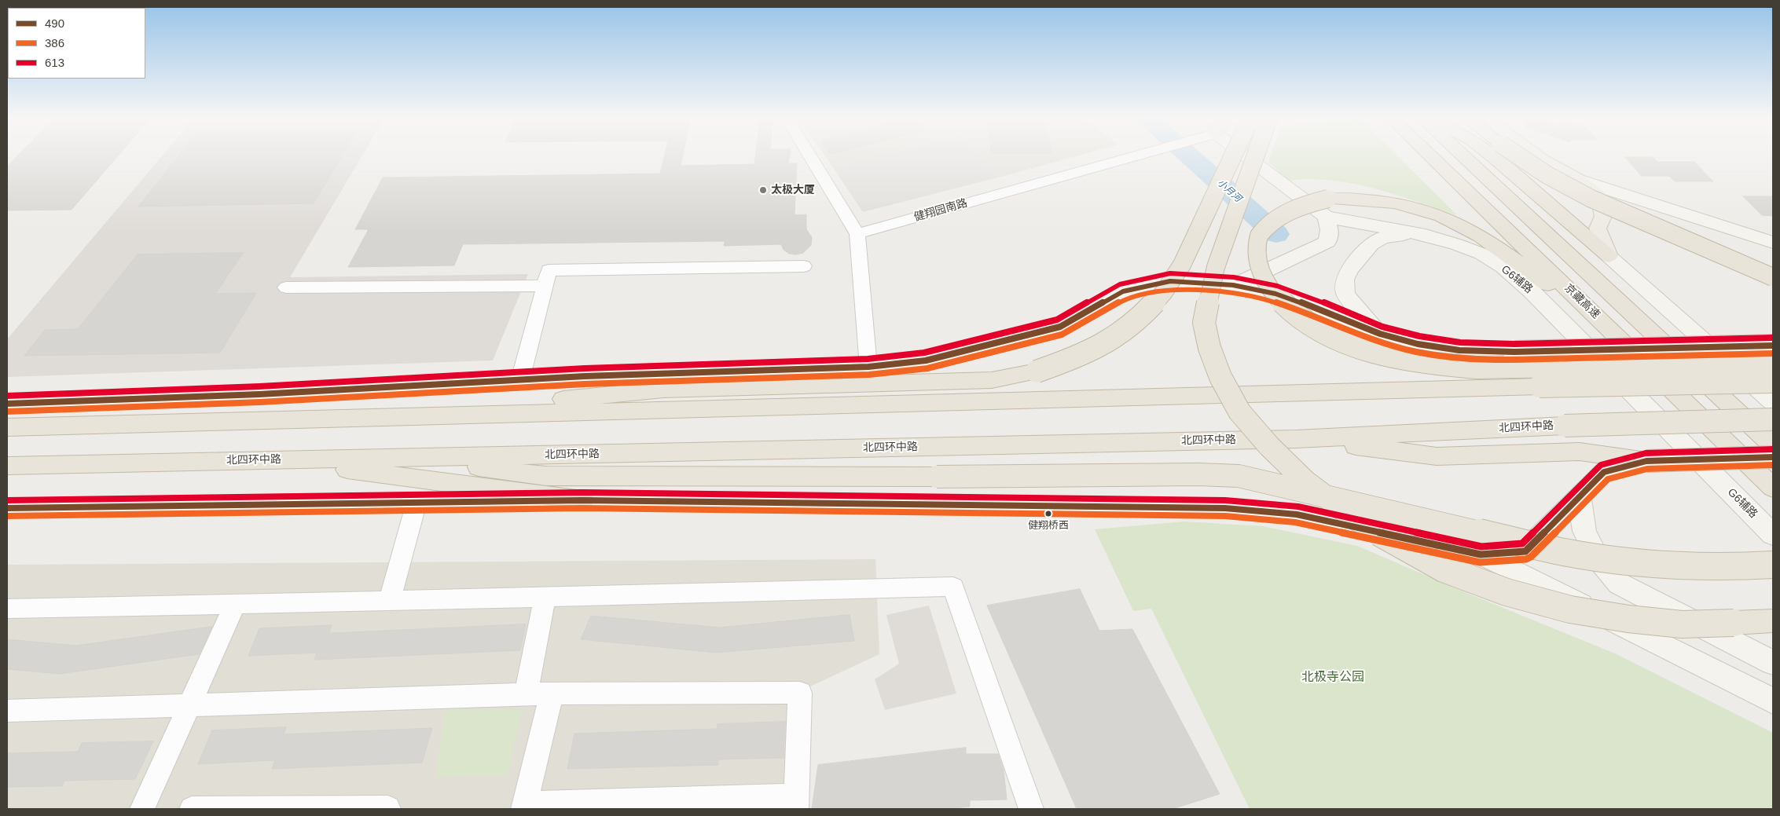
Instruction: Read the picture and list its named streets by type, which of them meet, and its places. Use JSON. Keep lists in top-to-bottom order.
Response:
{
  "streets": {
    "highway": ["京藏高速", "北四环中路"],
    "street": ["健翔园南路", "G6辅路"]
  },
  "water": ["小月河"],
  "parks": ["北极寺公园"],
  "places": ["太极大厦", "健翔桥西"],
  "lines": ["transit line 613", "transit line 490", "transit line 386"],
  "legend": ["490", "386", "613"]
}
